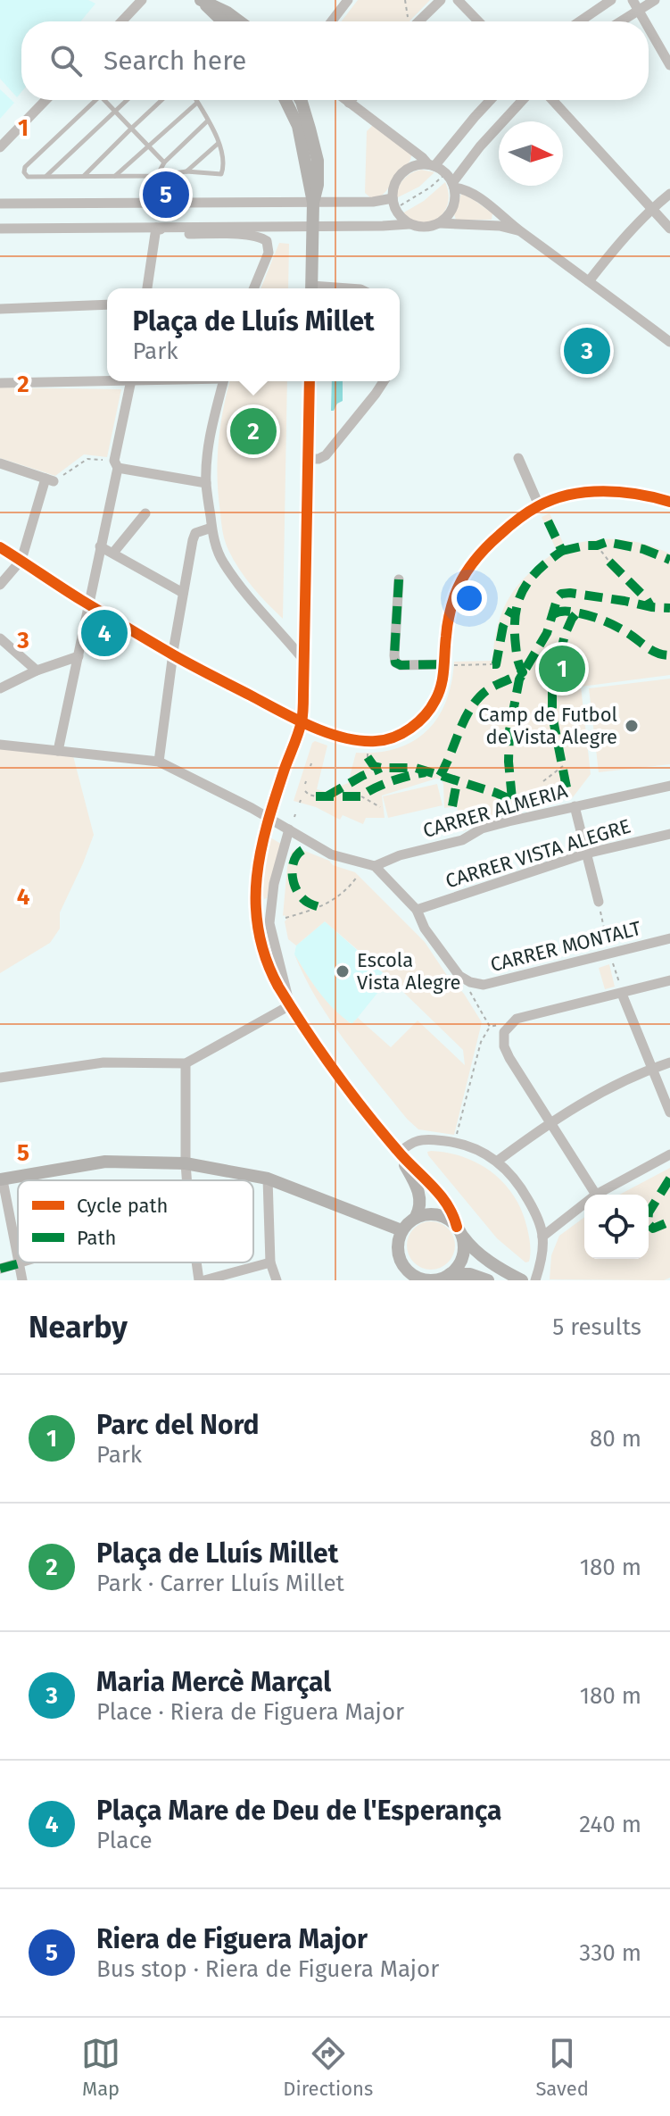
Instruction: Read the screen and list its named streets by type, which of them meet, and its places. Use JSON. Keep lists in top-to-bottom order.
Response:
{
  "streets": {
    "street": ["CARRER ALMERIA", "CARRER VISTA ALEGRE", "CARRER MONTALT"]
  },
  "crossings": [
    ["CARRER VISTA ALEGRE", "CARRER MONTALT"]
  ],
  "places": ["Camp de Futbol de Vista Alegre", "Escola Vista Alegre"],
  "legend": ["Cycle path", "Path"],
  "north": "right",
  "page": {
    "search": "Search here",
    "pins": [
      "5",
      "3",
      "2",
      "4",
      "1"
    ],
    "popup": ["Plaça de Lluís Millet", "Park"],
    "heading": ["Nearby", "5 results"],
    "list": [
      {
        "mark": "1",
        "name": "Parc del Nord",
        "note": "Park",
        "value": "80 m"
      },
      {
        "mark": "2",
        "name": "Plaça de Lluís Millet",
        "note": "Park · Carrer Lluís Millet",
        "value": "180 m"
      },
      {
        "mark": "3",
        "name": "Maria Mercè Marçal",
        "note": "Place · Riera de Figuera Major",
        "value": "180 m"
      },
      {
        "mark": "4",
        "name": "Plaça Mare de Deu de l'Esperança",
        "note": "Place",
        "value": "240 m"
      },
      {
        "mark": "5",
        "name": "Riera de Figuera Major",
        "note": "Bus stop · Riera de Figuera Major",
        "value": "330 m"
      }
    ],
    "nav": ["Map", "Directions", "Saved"]
  },
  "grid": {
    "rows": [
      "1",
      "2",
      "3",
      "4",
      "5"
    ]
  }
}
